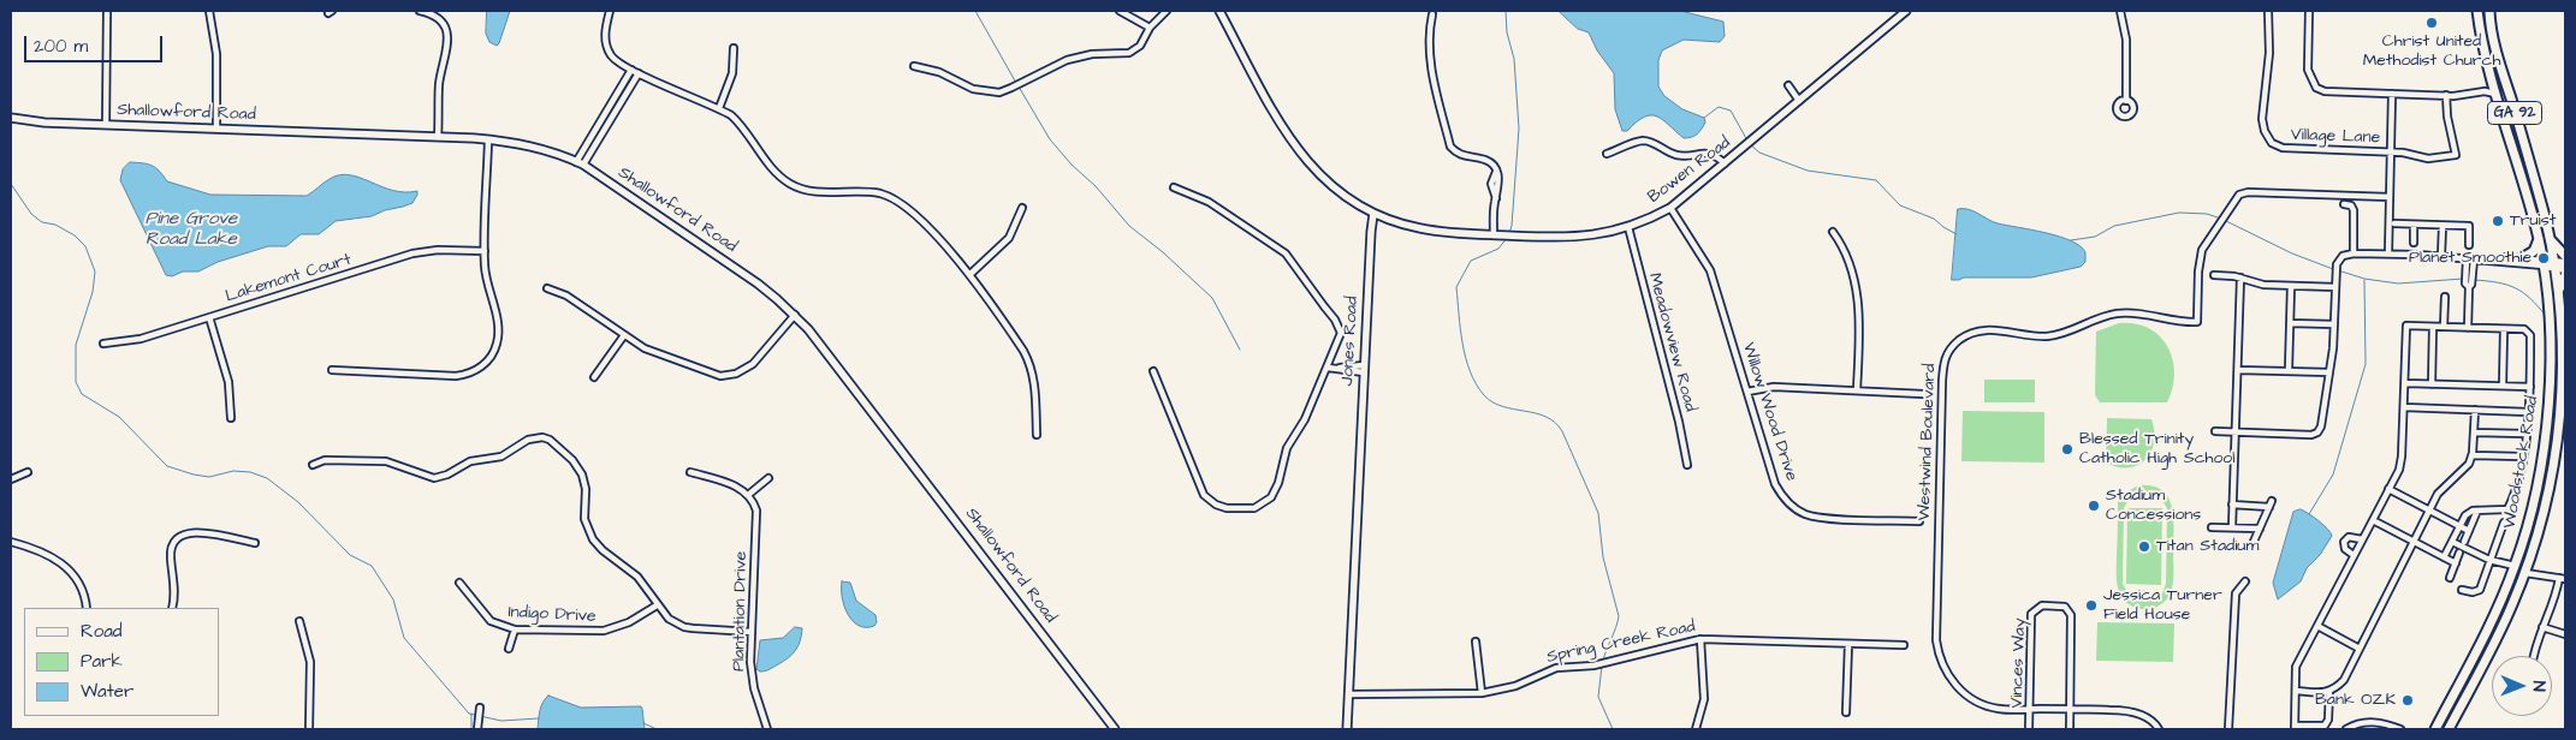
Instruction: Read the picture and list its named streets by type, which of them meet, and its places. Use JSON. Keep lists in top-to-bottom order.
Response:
{
  "streets": {
    "main road": ["GA 92", "Woodstock Road"],
    "street": [
      "Shallowford Road",
      "Village Lane",
      "Bowen Road",
      "Lakemont Court",
      "Jones Road",
      "Meadowview Road",
      "Willow Wood Drive",
      "Westwind Boulevard",
      "Plantation Drive",
      "Indigo Drive",
      "Spring Creek Road",
      "Vinces Way"
    ]
  },
  "crossings": [
    ["Village Lane", "Westwind Boulevard"],
    ["Bowen Road", "Jones Road"],
    ["Bowen Road", "Meadowview Road"],
    ["Bowen Road", "Willow Wood Drive"],
    ["Jones Road", "Spring Creek Road"],
    ["Westwind Boulevard", "Vinces Way"]
  ],
  "water": ["Pine Grove Road Lake"],
  "places": [
    "Christ United Methodist Church",
    "Truist",
    "Planet Smoothie",
    "Blessed Trinity Catholic High School",
    "Stadium Concessions",
    "Titan Stadium",
    "Jessica Turner Field House",
    "Bank OZK"
  ],
  "legend": ["Road", "Park", "Water"],
  "scale_bar": "200 m",
  "north": "right"
}
